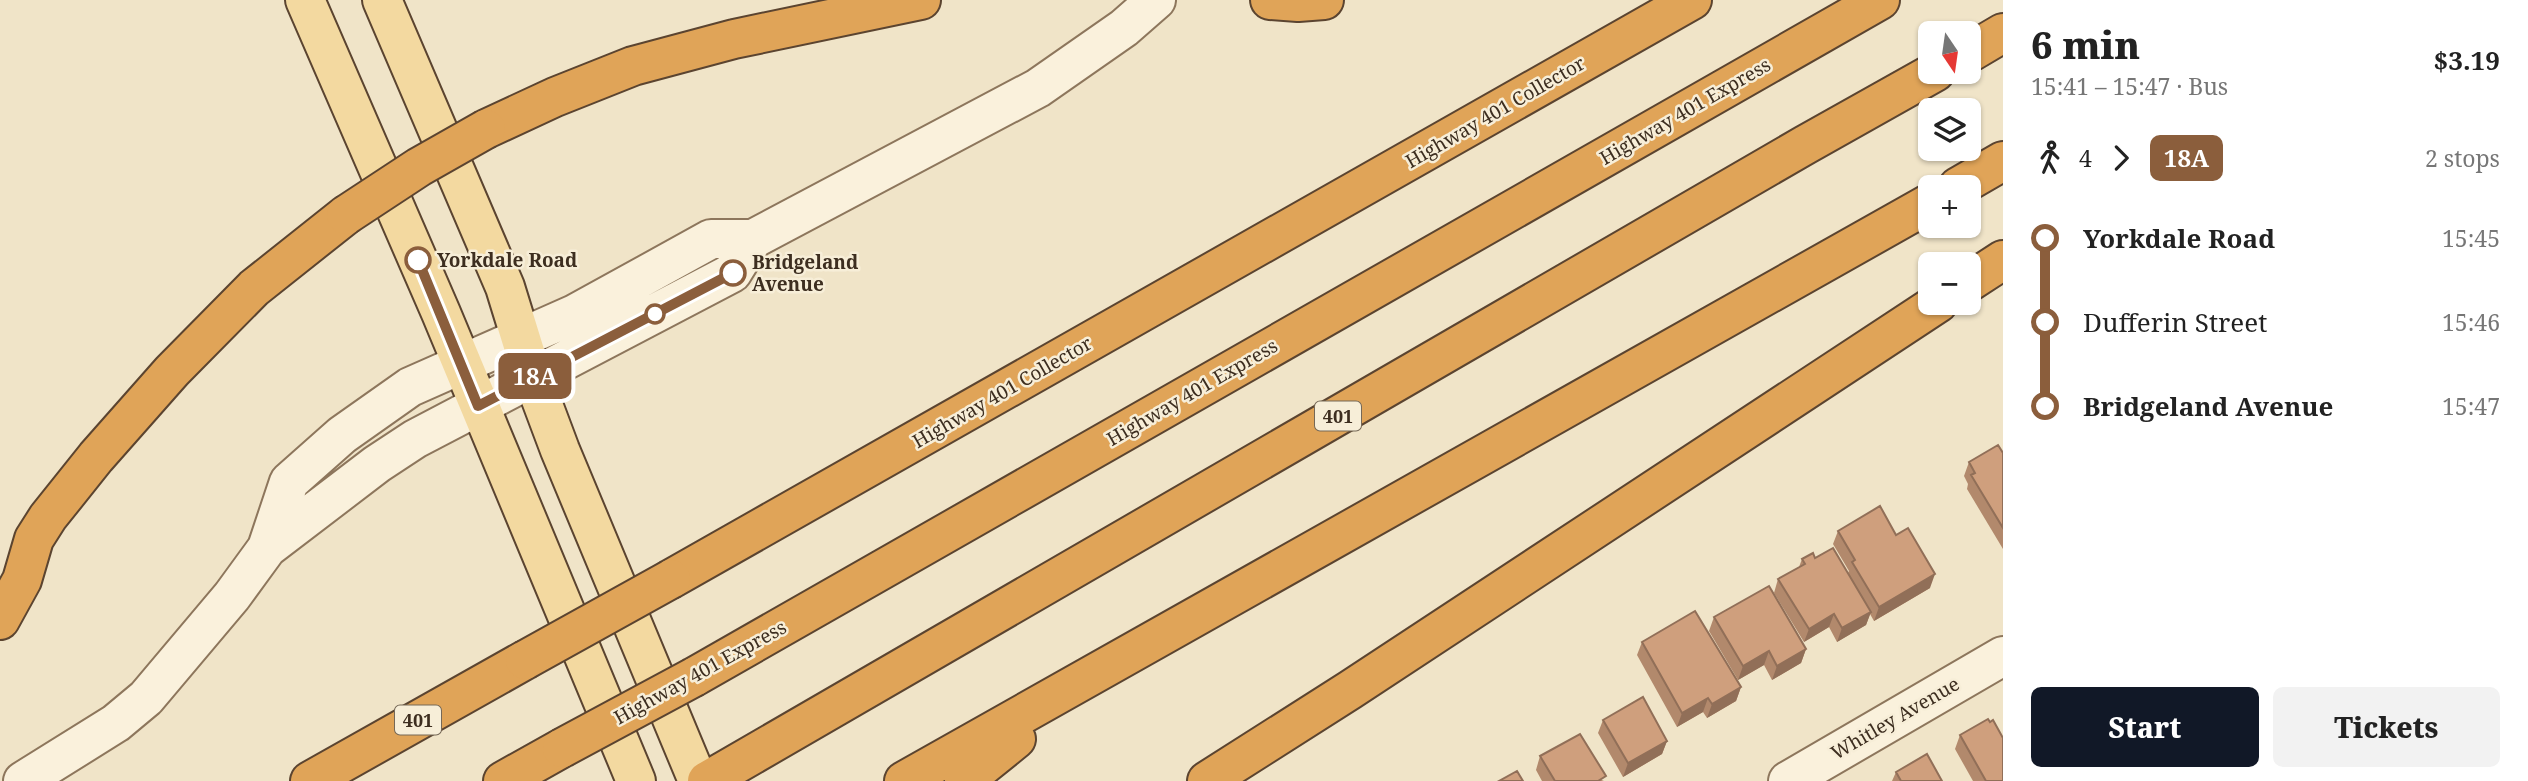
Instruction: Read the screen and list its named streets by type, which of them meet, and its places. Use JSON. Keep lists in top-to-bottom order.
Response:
{
  "streets": {
    "highway": ["Highway 401 Express", "Highway 401 Collector", "401"],
    "street": ["Whitley Avenue"]
  },
  "places": ["Yorkdale Road", "Bridgeland Avenue"],
  "lines": ["bus line 18A"],
  "north": "bottom",
  "page": {
    "on_map": "18A",
    "heading": ["6 min", "15:41 – 15:47 · Bus", "$3.19"],
    "map_buttons": ["+", "−"],
    "legs": ["4", "18A", "2 stops"],
    "list": [
      {
        "name": "Yorkdale Road",
        "value": "15:45"
      },
      {
        "name": "Dufferin Street",
        "value": "15:46"
      },
      {
        "name": "Bridgeland Avenue",
        "value": "15:47"
      }
    ],
    "buttons": ["Start", "Tickets"]
  }
}
